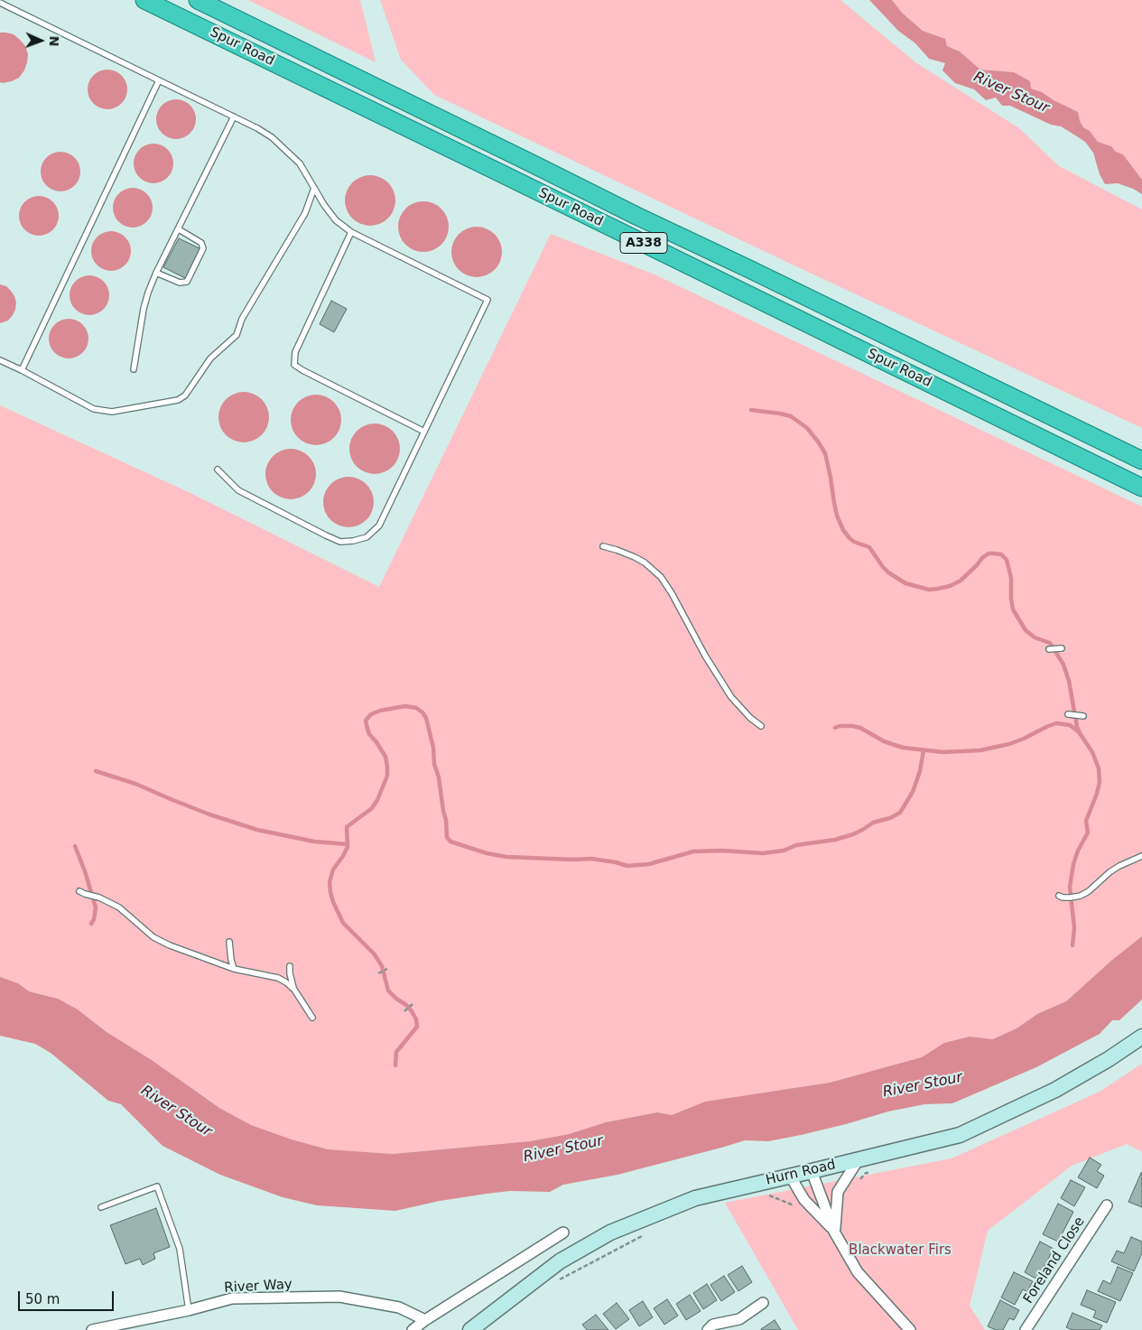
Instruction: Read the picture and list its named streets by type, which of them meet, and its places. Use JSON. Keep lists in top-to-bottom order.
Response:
{
  "streets": {
    "highway": ["Spur Road", "A338"],
    "main road": ["Hurn Road"],
    "street": ["Foreland Close", "River Way"]
  },
  "water": ["River Stour"],
  "parks": ["Blackwater Firs"],
  "scale_bar": "50 m",
  "north": "right"
}
